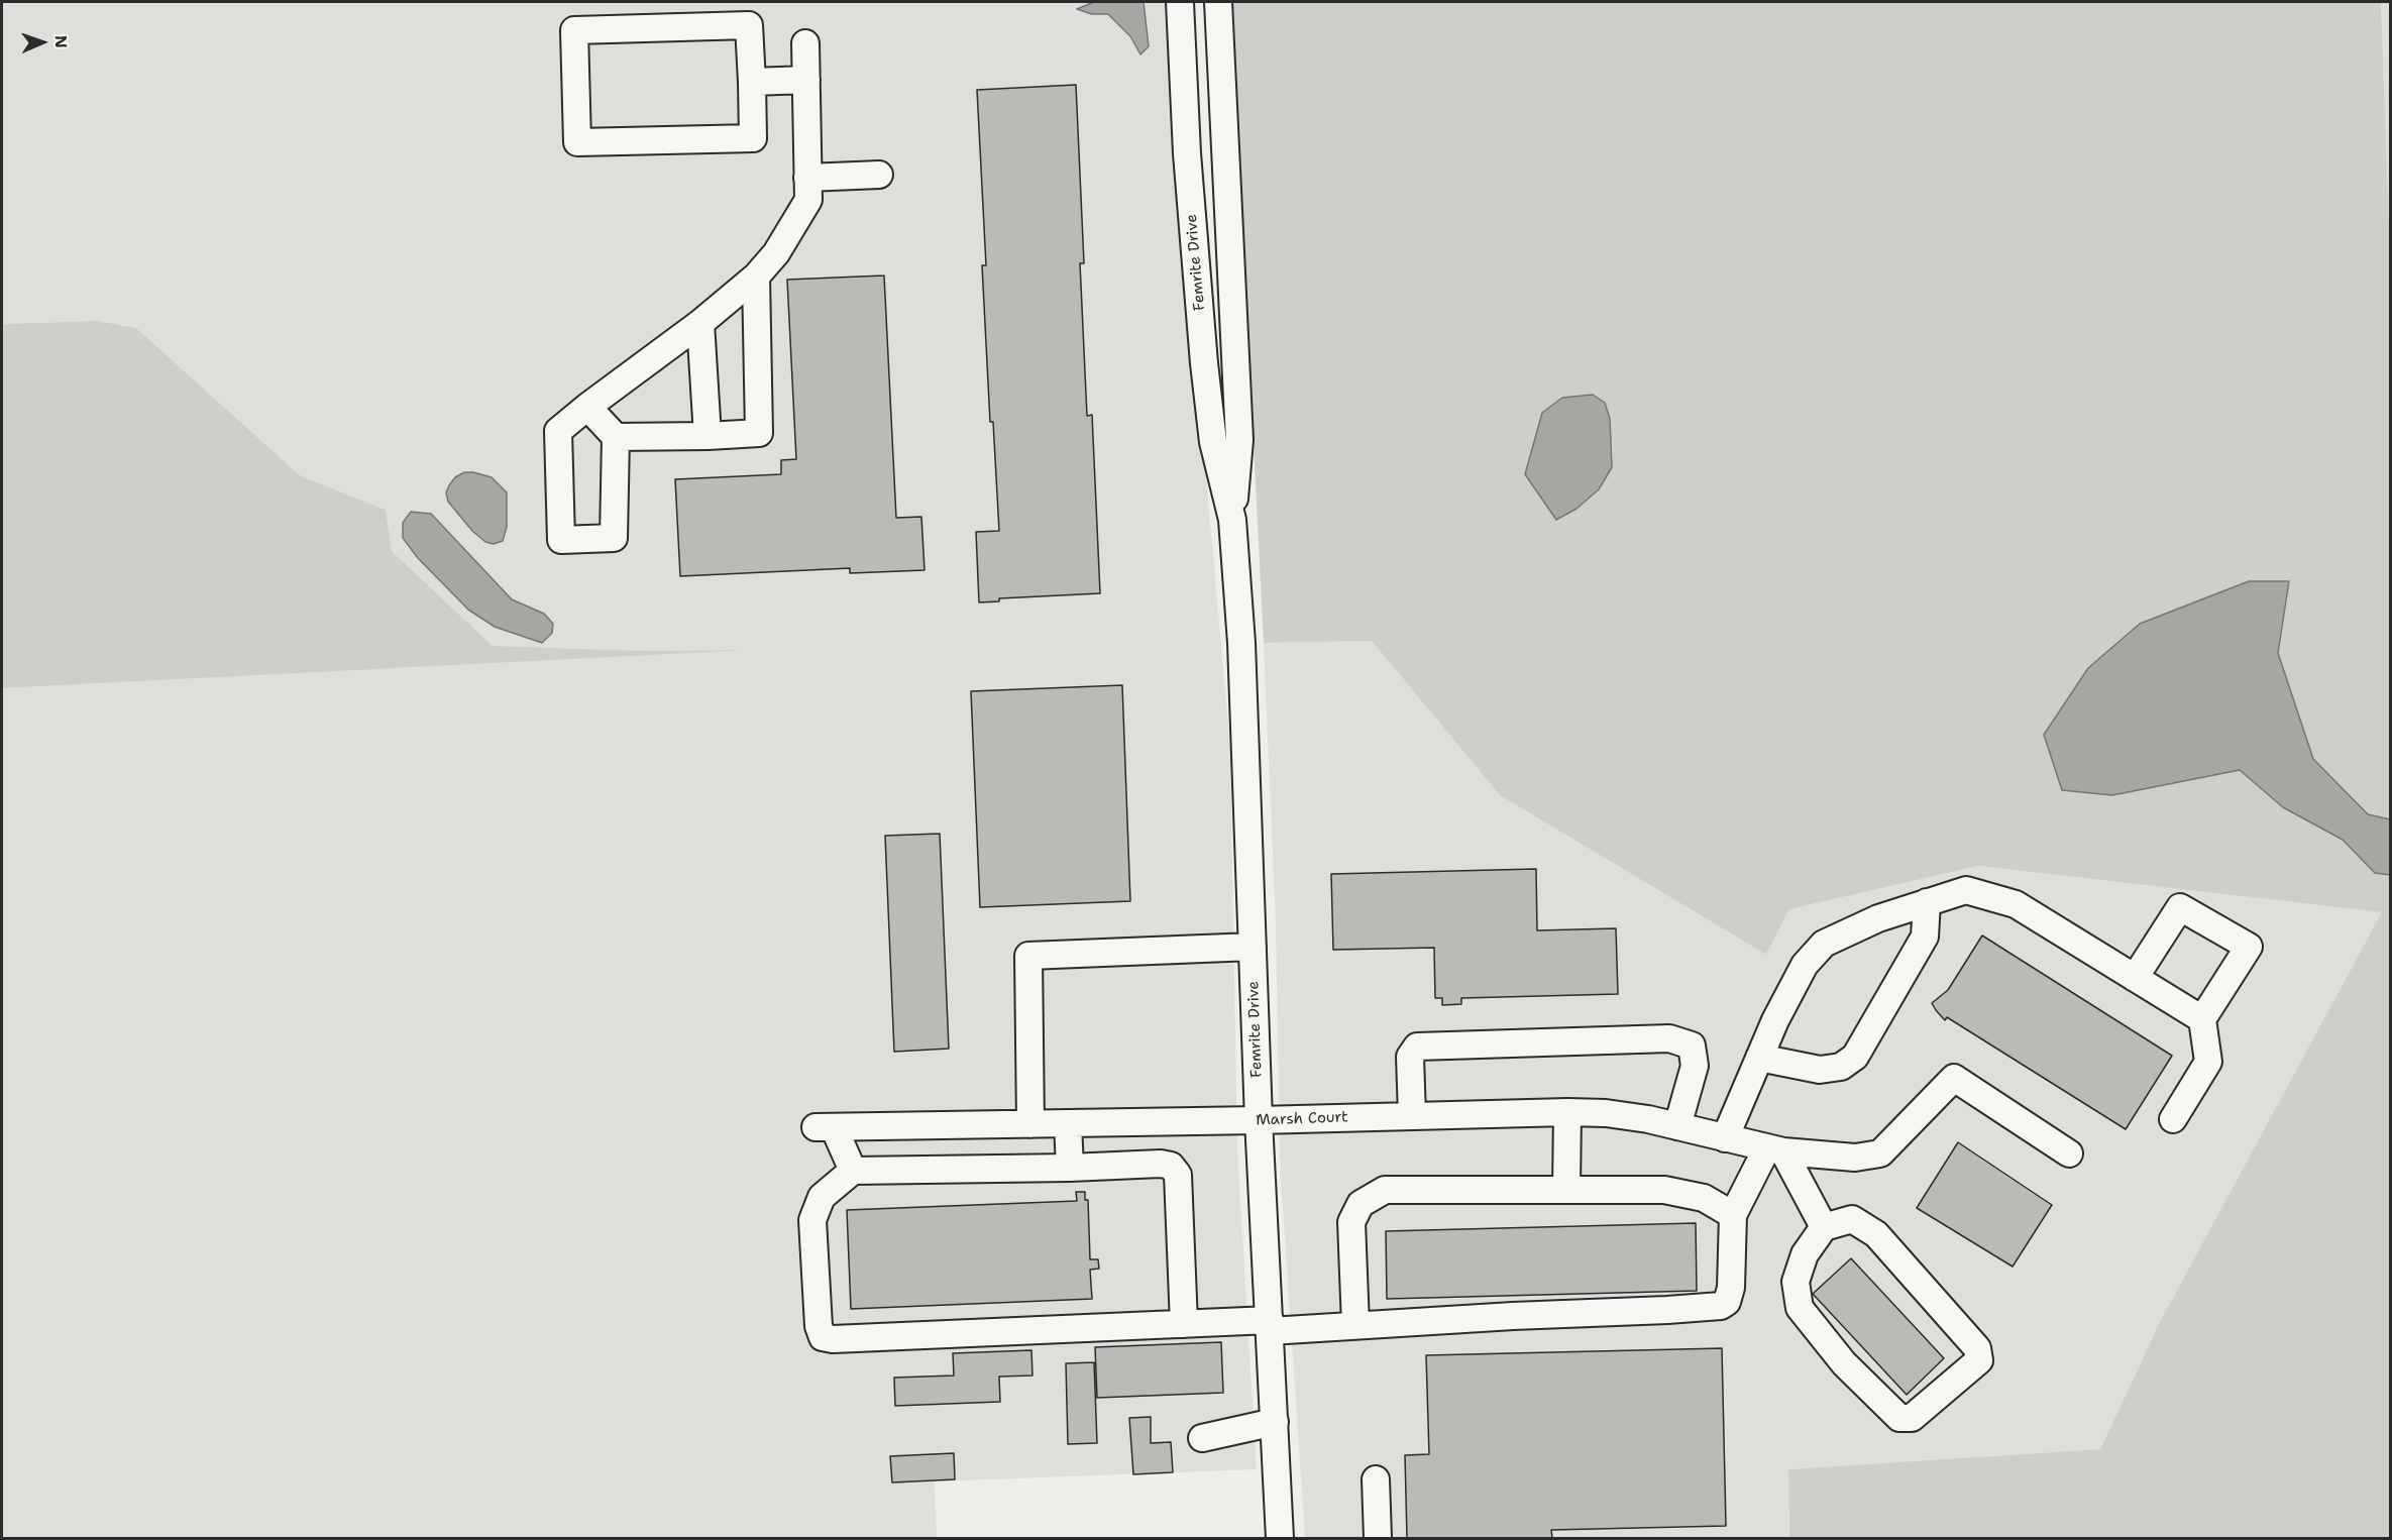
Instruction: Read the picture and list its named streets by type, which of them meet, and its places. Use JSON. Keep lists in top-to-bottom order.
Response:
{
  "streets": {
    "street": ["Femrite Drive", "Marsh Court"]
  },
  "crossings": [
    ["Femrite Drive", "Marsh Court"]
  ],
  "north": "right"
}
